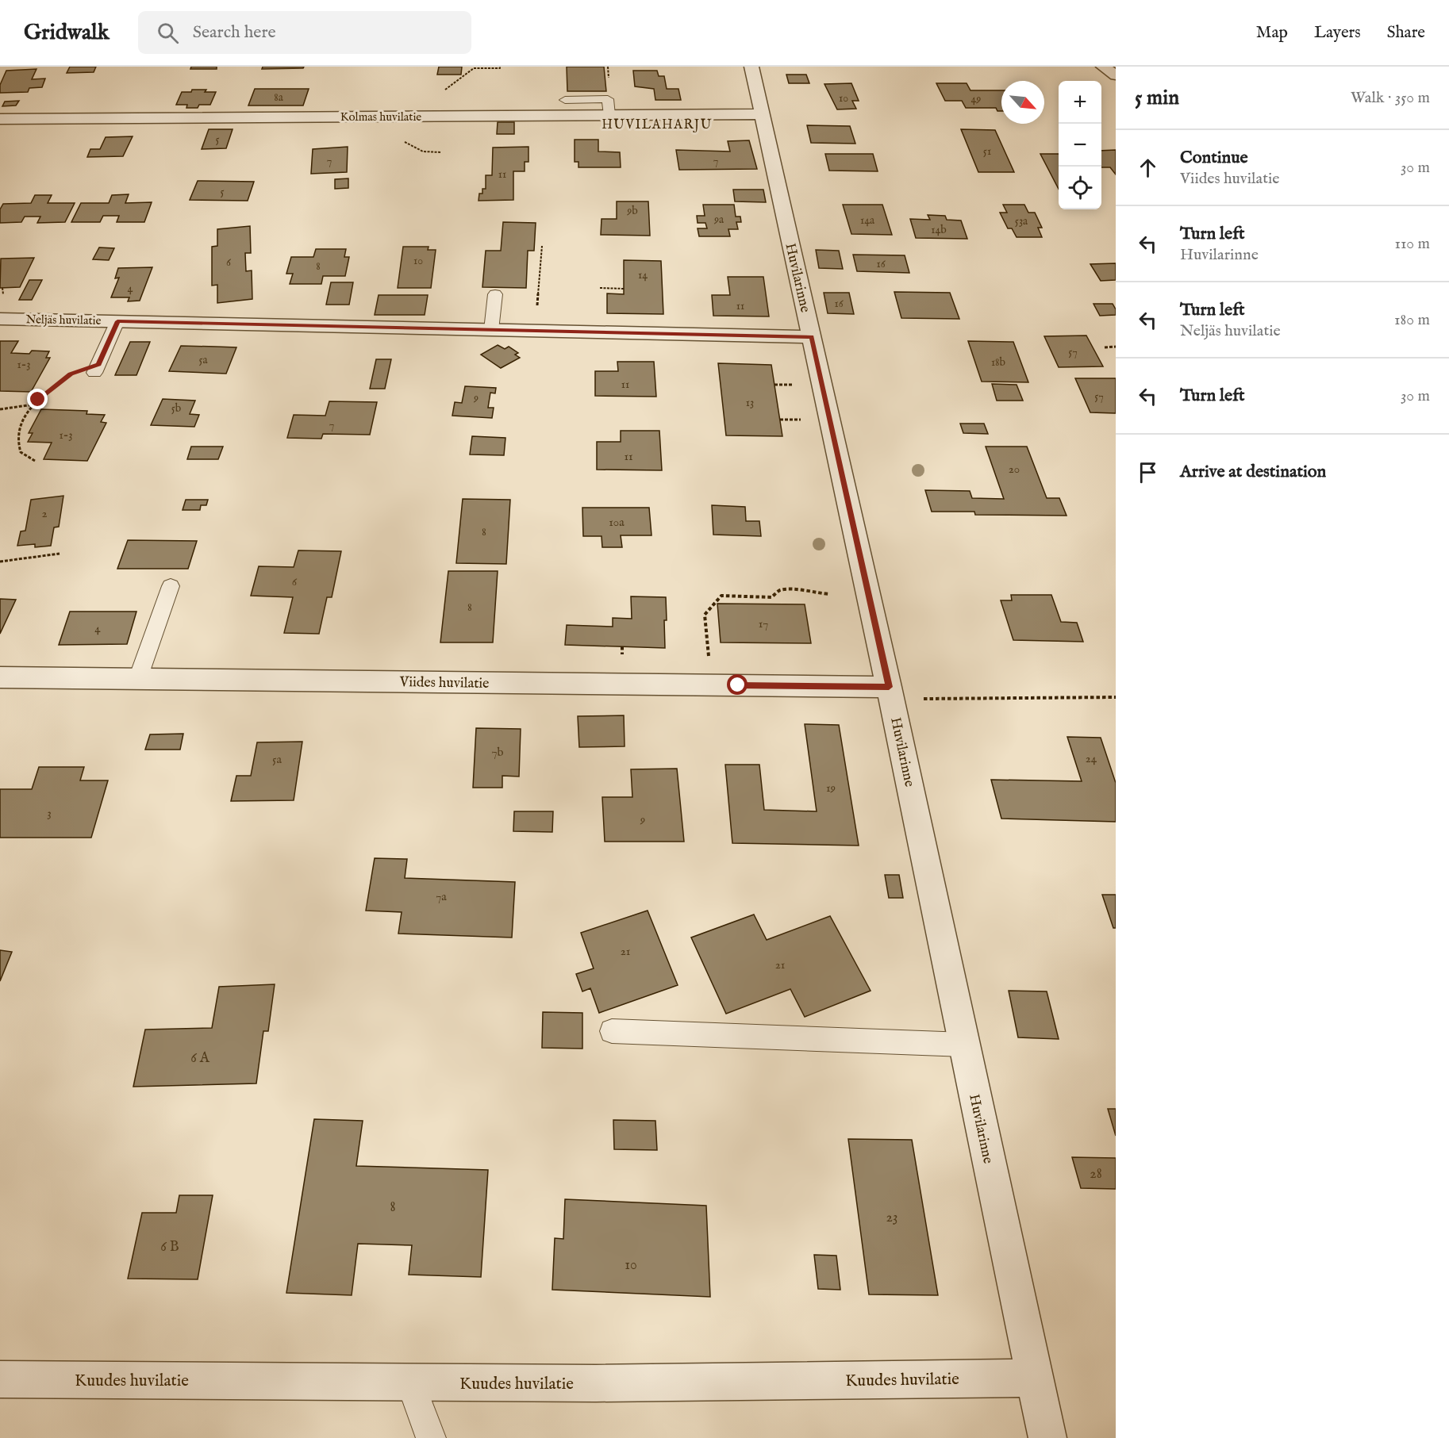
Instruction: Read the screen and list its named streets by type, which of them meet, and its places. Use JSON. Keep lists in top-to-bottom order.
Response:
{
  "streets": {
    "street": [
      "Kolmas huvilatie",
      "Huvilarinne",
      "Neljäs huvilatie",
      "Viides huvilatie",
      "Kuudes huvilatie"
    ]
  },
  "crossings": [
    ["Kolmas huvilatie", "Huvilarinne"],
    ["Huvilarinne", "Neljäs huvilatie"],
    ["Huvilarinne", "Viides huvilatie"],
    ["Huvilarinne", "Kuudes huvilatie"]
  ],
  "districts": ["HUVILAHARJU"],
  "house_numbers": [
    "8a",
    "10",
    "49",
    "5",
    "51",
    "7",
    "7",
    "11",
    "5",
    "9b",
    "9a",
    "14a",
    "53a",
    "14b",
    "10",
    "6",
    "16",
    "8",
    "14",
    "4",
    "16",
    "11",
    "57",
    "5a",
    "18b",
    "1-3",
    "11",
    "57",
    "9",
    "13",
    "5b",
    "7",
    "1-3",
    "11",
    "20",
    "2",
    "10a",
    "8",
    "6",
    "8",
    "17",
    "4",
    "7b",
    "24",
    "5a",
    "19",
    "3",
    "9",
    "7a",
    "21",
    "21",
    "6 A",
    "28",
    "8",
    "23",
    "6 B",
    "10"
  ],
  "north": "bottom right",
  "page": {
    "header": "Gridwalk",
    "search": "Search here",
    "nav": ["Map", "Layers", "Share"],
    "heading": ["5 min", "Walk · 350 m"],
    "map_buttons": ["+", "−"],
    "list": [
      ["Continue", "Viides huvilatie", "30 m"],
      ["Turn left", "Huvilarinne", "110 m"],
      ["Turn left", "Neljäs huvilatie", "180 m"],
      ["Turn left", "30 m"],
      "Arrive at destination"
    ]
  }
}
